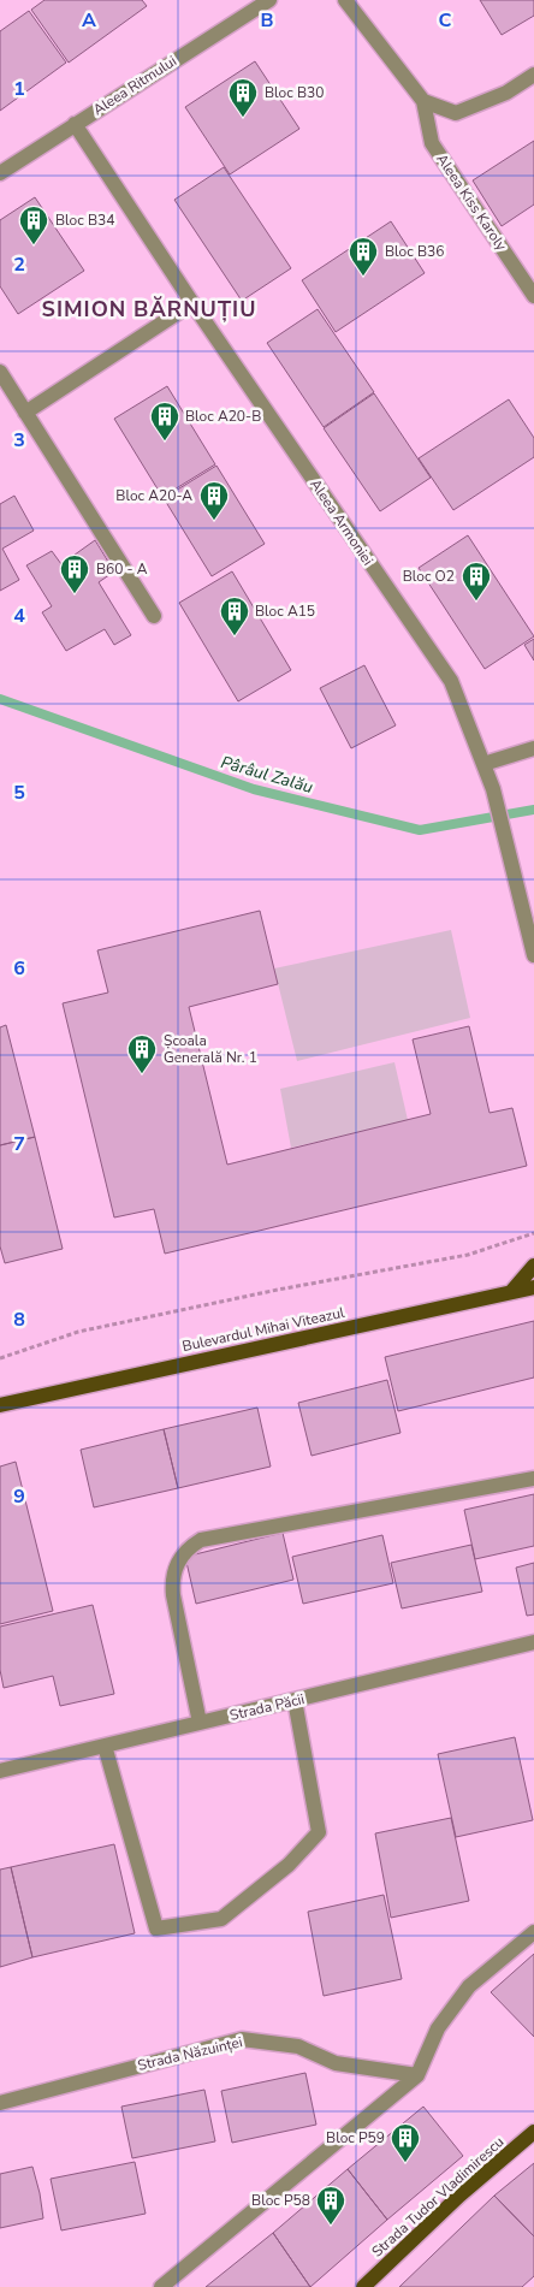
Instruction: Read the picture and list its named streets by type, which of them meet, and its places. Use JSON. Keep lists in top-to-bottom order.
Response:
{
  "streets": {
    "main road": ["Bulevardul Mihai Viteazul", "Strada Tudor Vladimirescu"],
    "street": [
      "Aleea Ritmului",
      "Aleea Kiss Karoly",
      "Aleea Armoniei",
      "Strada Păcii",
      "Strada Năzuinței"
    ]
  },
  "crossings": [
    ["Aleea Ritmului", "Aleea Armoniei"]
  ],
  "districts": ["SIMION BĂRNUȚIU"],
  "water": ["Pârâul Zalău"],
  "places": {
    "building": [
      "Bloc B30",
      "Bloc B34",
      "Bloc B36",
      "Bloc A20-B",
      "Bloc A20-A",
      "B60 - A",
      "Bloc O2",
      "Bloc A15",
      "Școala Generală Nr. 1",
      "Bloc P59",
      "Bloc P58"
    ]
  },
  "grid": {
    "columns": ["A", "B", "C"],
    "rows": [
      "1",
      "2",
      "3",
      "4",
      "5",
      "6",
      "7",
      "8",
      "9"
    ]
  }
}
